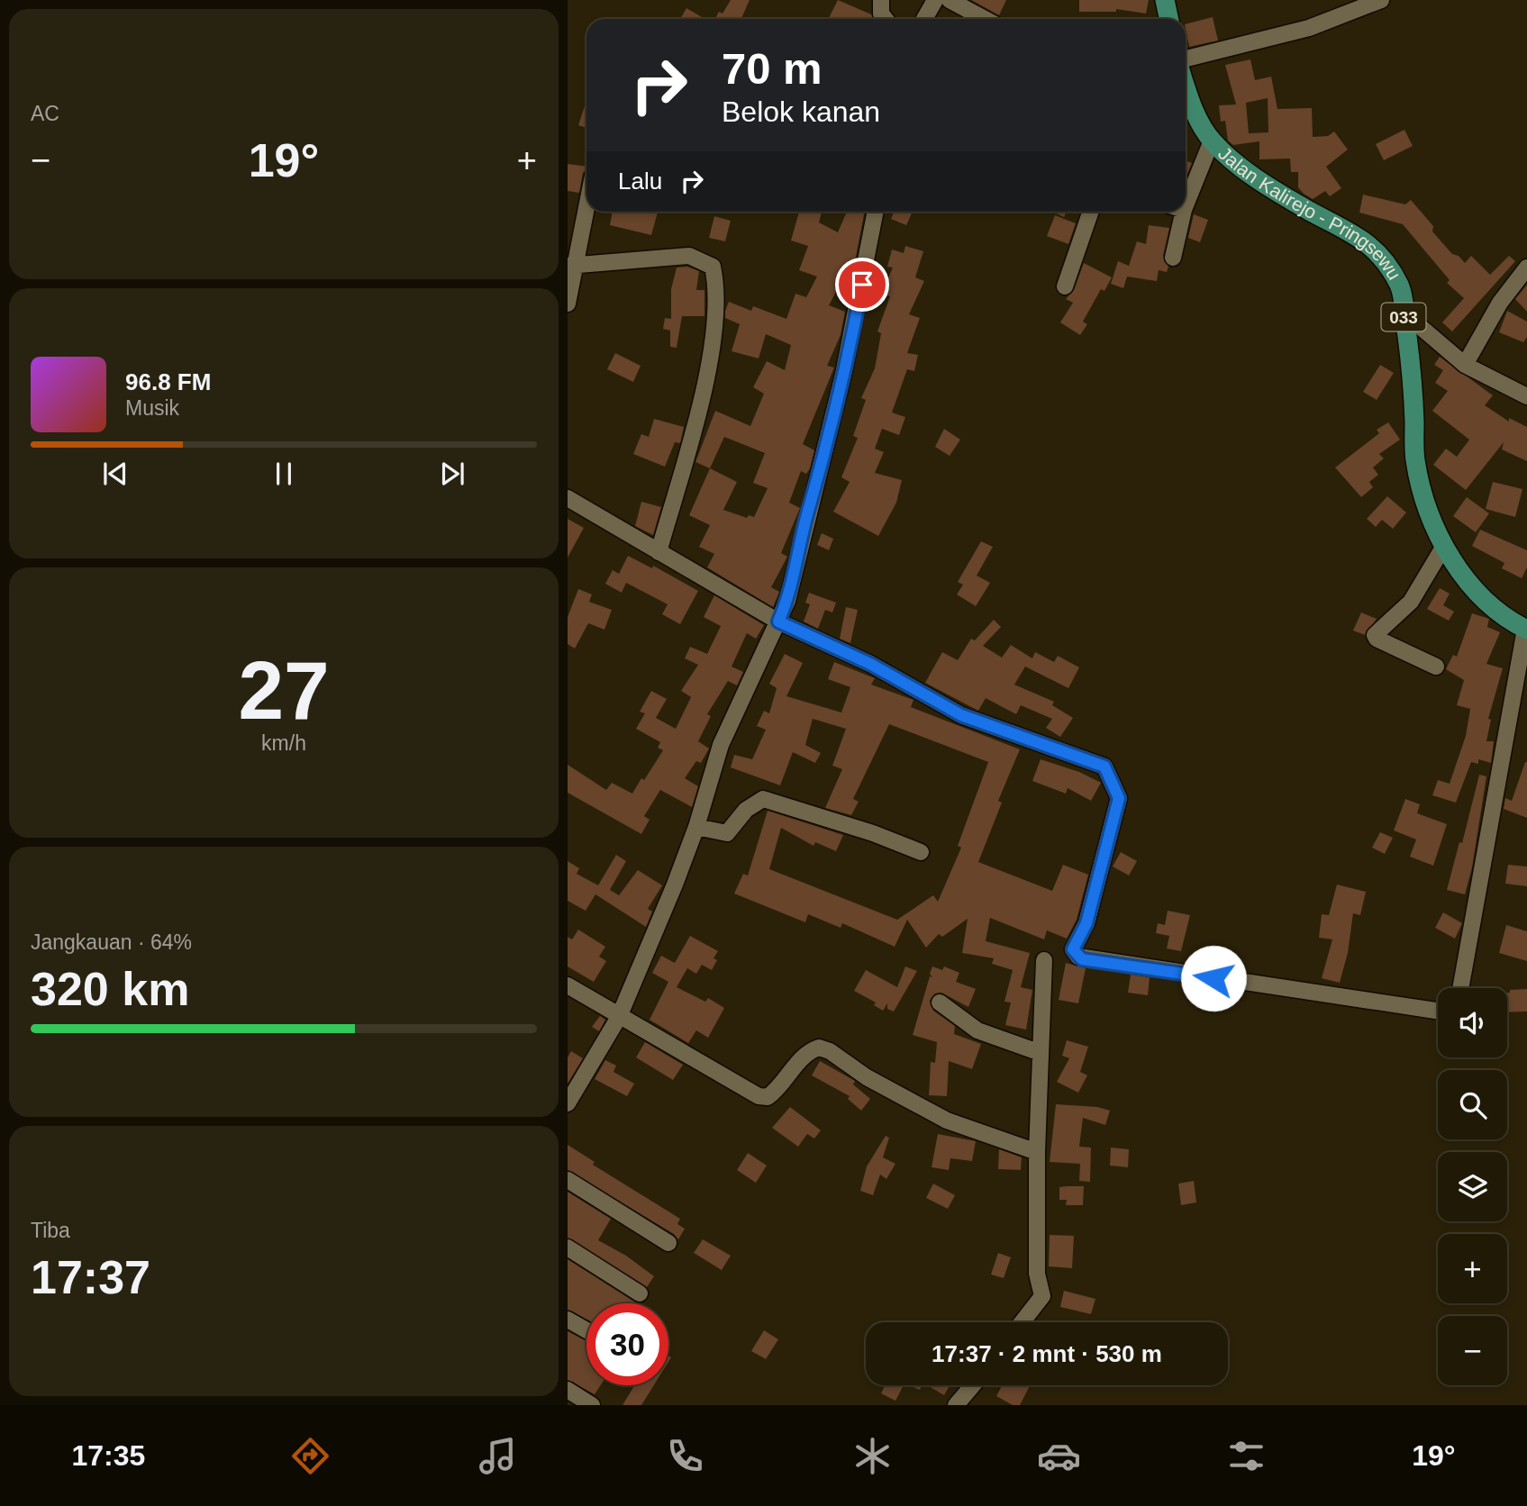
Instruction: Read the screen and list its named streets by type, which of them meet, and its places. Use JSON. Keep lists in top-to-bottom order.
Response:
{
  "streets": {
    "main road": ["Jalan Kalirejo - Pringsewu", "033"]
  },
  "page": {
    "tile": [
      "AC",
      ["27", "km/h"],
      ["Jangkauan · 64%", "320 km"],
      ["Tiba", "17:37"]
    ],
    "turn": ["70 m", "Belok kanan"],
    "heat": ["−", "19°", "+"],
    "then": "Lalu",
    "song": ["96.8 FM", "Musik"],
    "map_buttons": ["+", "−"],
    "limit": "30",
    "trip": "17:37 · 2 mnt · 530 m",
    "tabs": ["17:35", "19°"]
  }
}
